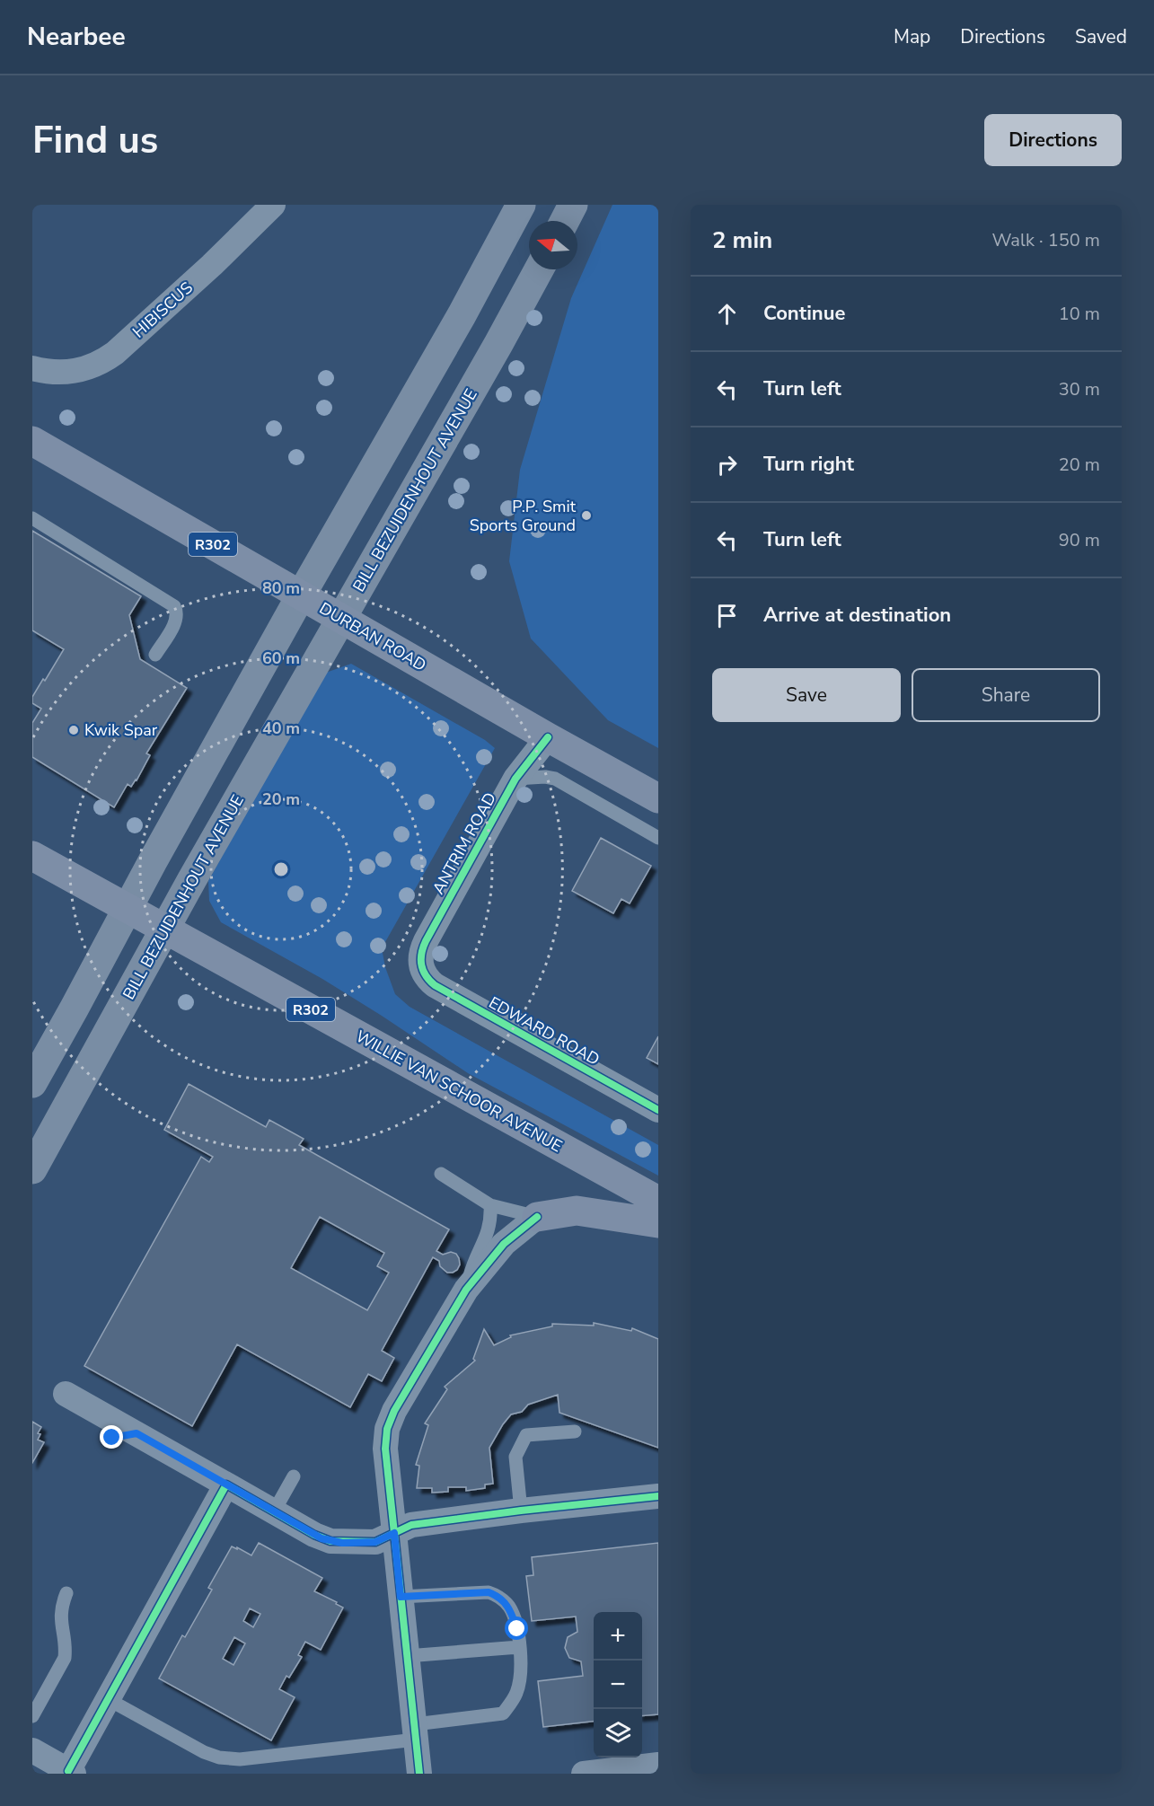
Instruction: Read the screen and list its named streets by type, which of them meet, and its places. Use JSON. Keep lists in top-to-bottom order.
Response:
{
  "streets": {
    "main road": [
      "BILL BEZUIDENHOUT AVENUE",
      "R302",
      "DURBAN ROAD",
      "WILLIE VAN SCHOOR AVENUE"
    ],
    "street": ["HIBISCUS", "ANTRIM ROAD", "EDWARD ROAD"]
  },
  "crossings": [
    ["BILL BEZUIDENHOUT AVENUE", "DURBAN ROAD"],
    ["BILL BEZUIDENHOUT AVENUE", "WILLIE VAN SCHOOR AVENUE"],
    ["DURBAN ROAD", "ANTRIM ROAD"],
    ["ANTRIM ROAD", "EDWARD ROAD"]
  ],
  "places": ["P.P. Smit Sports Ground", "Kwik Spar"],
  "north": "left",
  "page": {
    "header": "Nearbee",
    "nav": ["Map", "Directions", "Saved"],
    "buttons": [
      "Directions",
      ["Save", "Share"]
    ],
    "title": "Find us",
    "heading": ["2 min", "Walk · 150 m"],
    "list": [
      ["Continue", "10 m"],
      ["Turn left", "30 m"],
      ["Turn right", "20 m"],
      ["Turn left", "90 m"],
      "Arrive at destination"
    ],
    "map_buttons": ["+", "−"]
  },
  "rings": [
    "80 m",
    "60 m",
    "40 m",
    "20 m"
  ]
}
